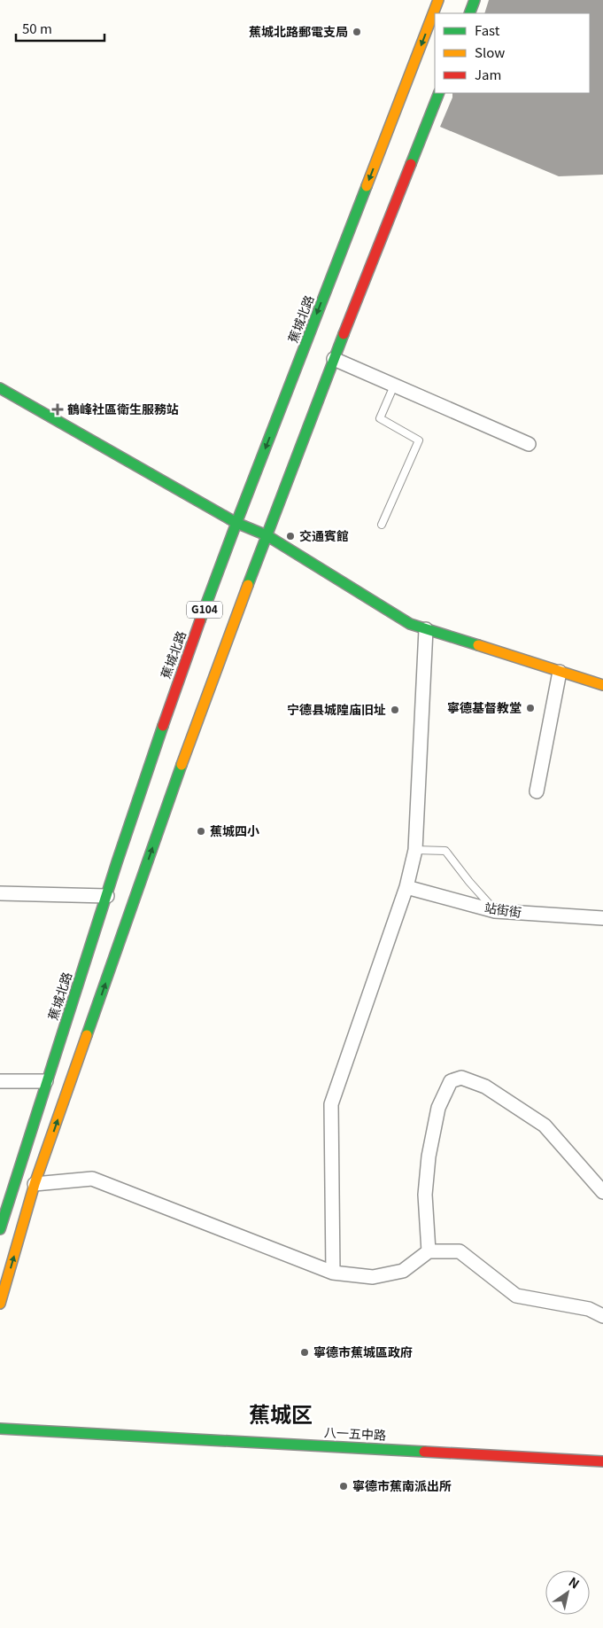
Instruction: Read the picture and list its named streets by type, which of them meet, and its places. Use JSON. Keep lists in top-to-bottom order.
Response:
{
  "streets": {
    "main road": ["蕉城北路", "G104", "八一五中路"],
    "street": ["站街街"]
  },
  "districts": ["蕉城区"],
  "places": {
    "other": [
      "蕉城北路郵電支局",
      "交通賓館",
      "寧德基督教堂",
      "宁德县城隍庙旧址",
      "蕉城四小",
      "寧德市蕉城區政府",
      "寧德市蕉南派出所"
    ],
    "health": ["鶴峰社區衛生服務站"]
  },
  "legend": ["Fast", "Slow", "Jam"],
  "scale_bar": "50 m",
  "north": "top right"
}
